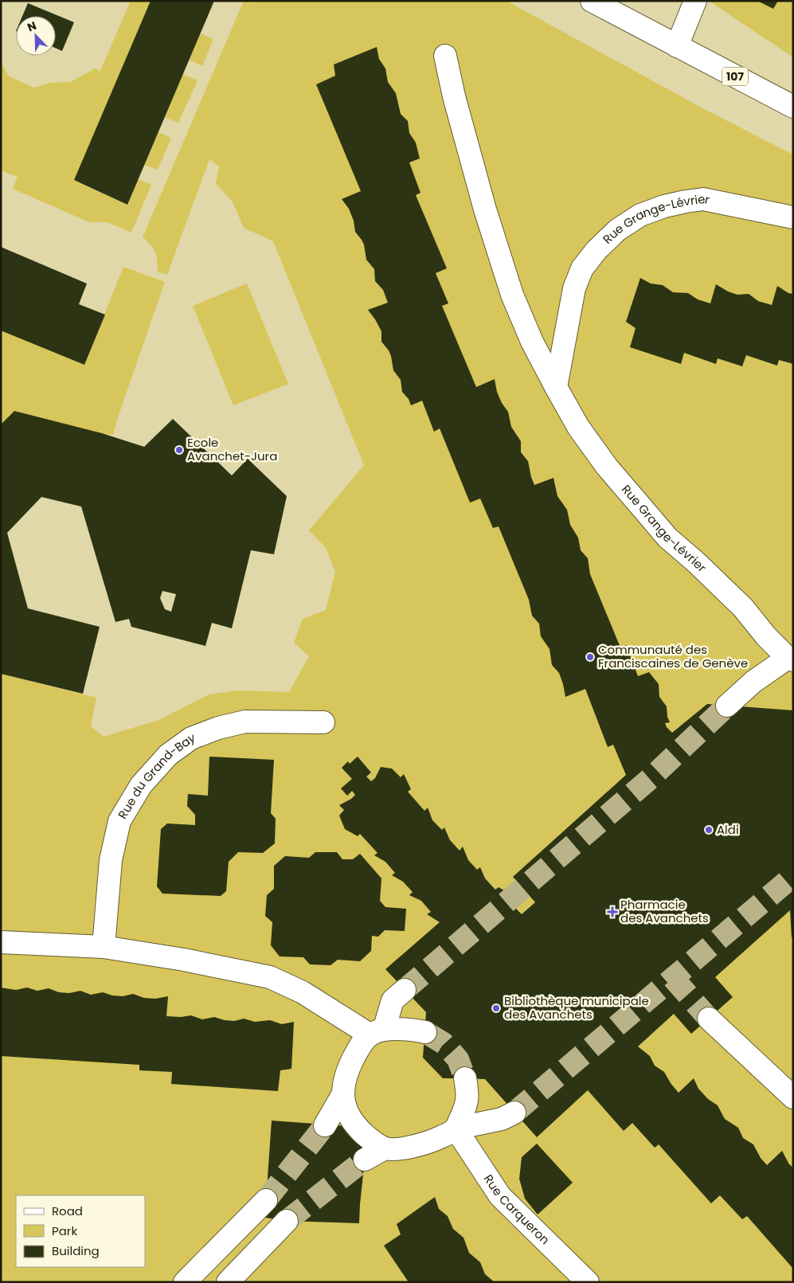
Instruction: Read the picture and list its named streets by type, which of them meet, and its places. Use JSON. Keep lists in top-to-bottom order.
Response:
{
  "streets": {
    "street": [
      "107",
      "Rue Grange-Lévrier",
      "Rue du Grand-Bay",
      "Rue Carqueron"
    ]
  },
  "places": {
    "other": [
      "Ecole Avanchet-Jura",
      "Communauté des Franciscaines de Genève",
      "Aldi",
      "Bibliothèque municipale des Avanchets"
    ],
    "health": ["Pharmacie des Avanchets"]
  },
  "legend": ["Road", "Park", "Building"],
  "north": "top left"
}
